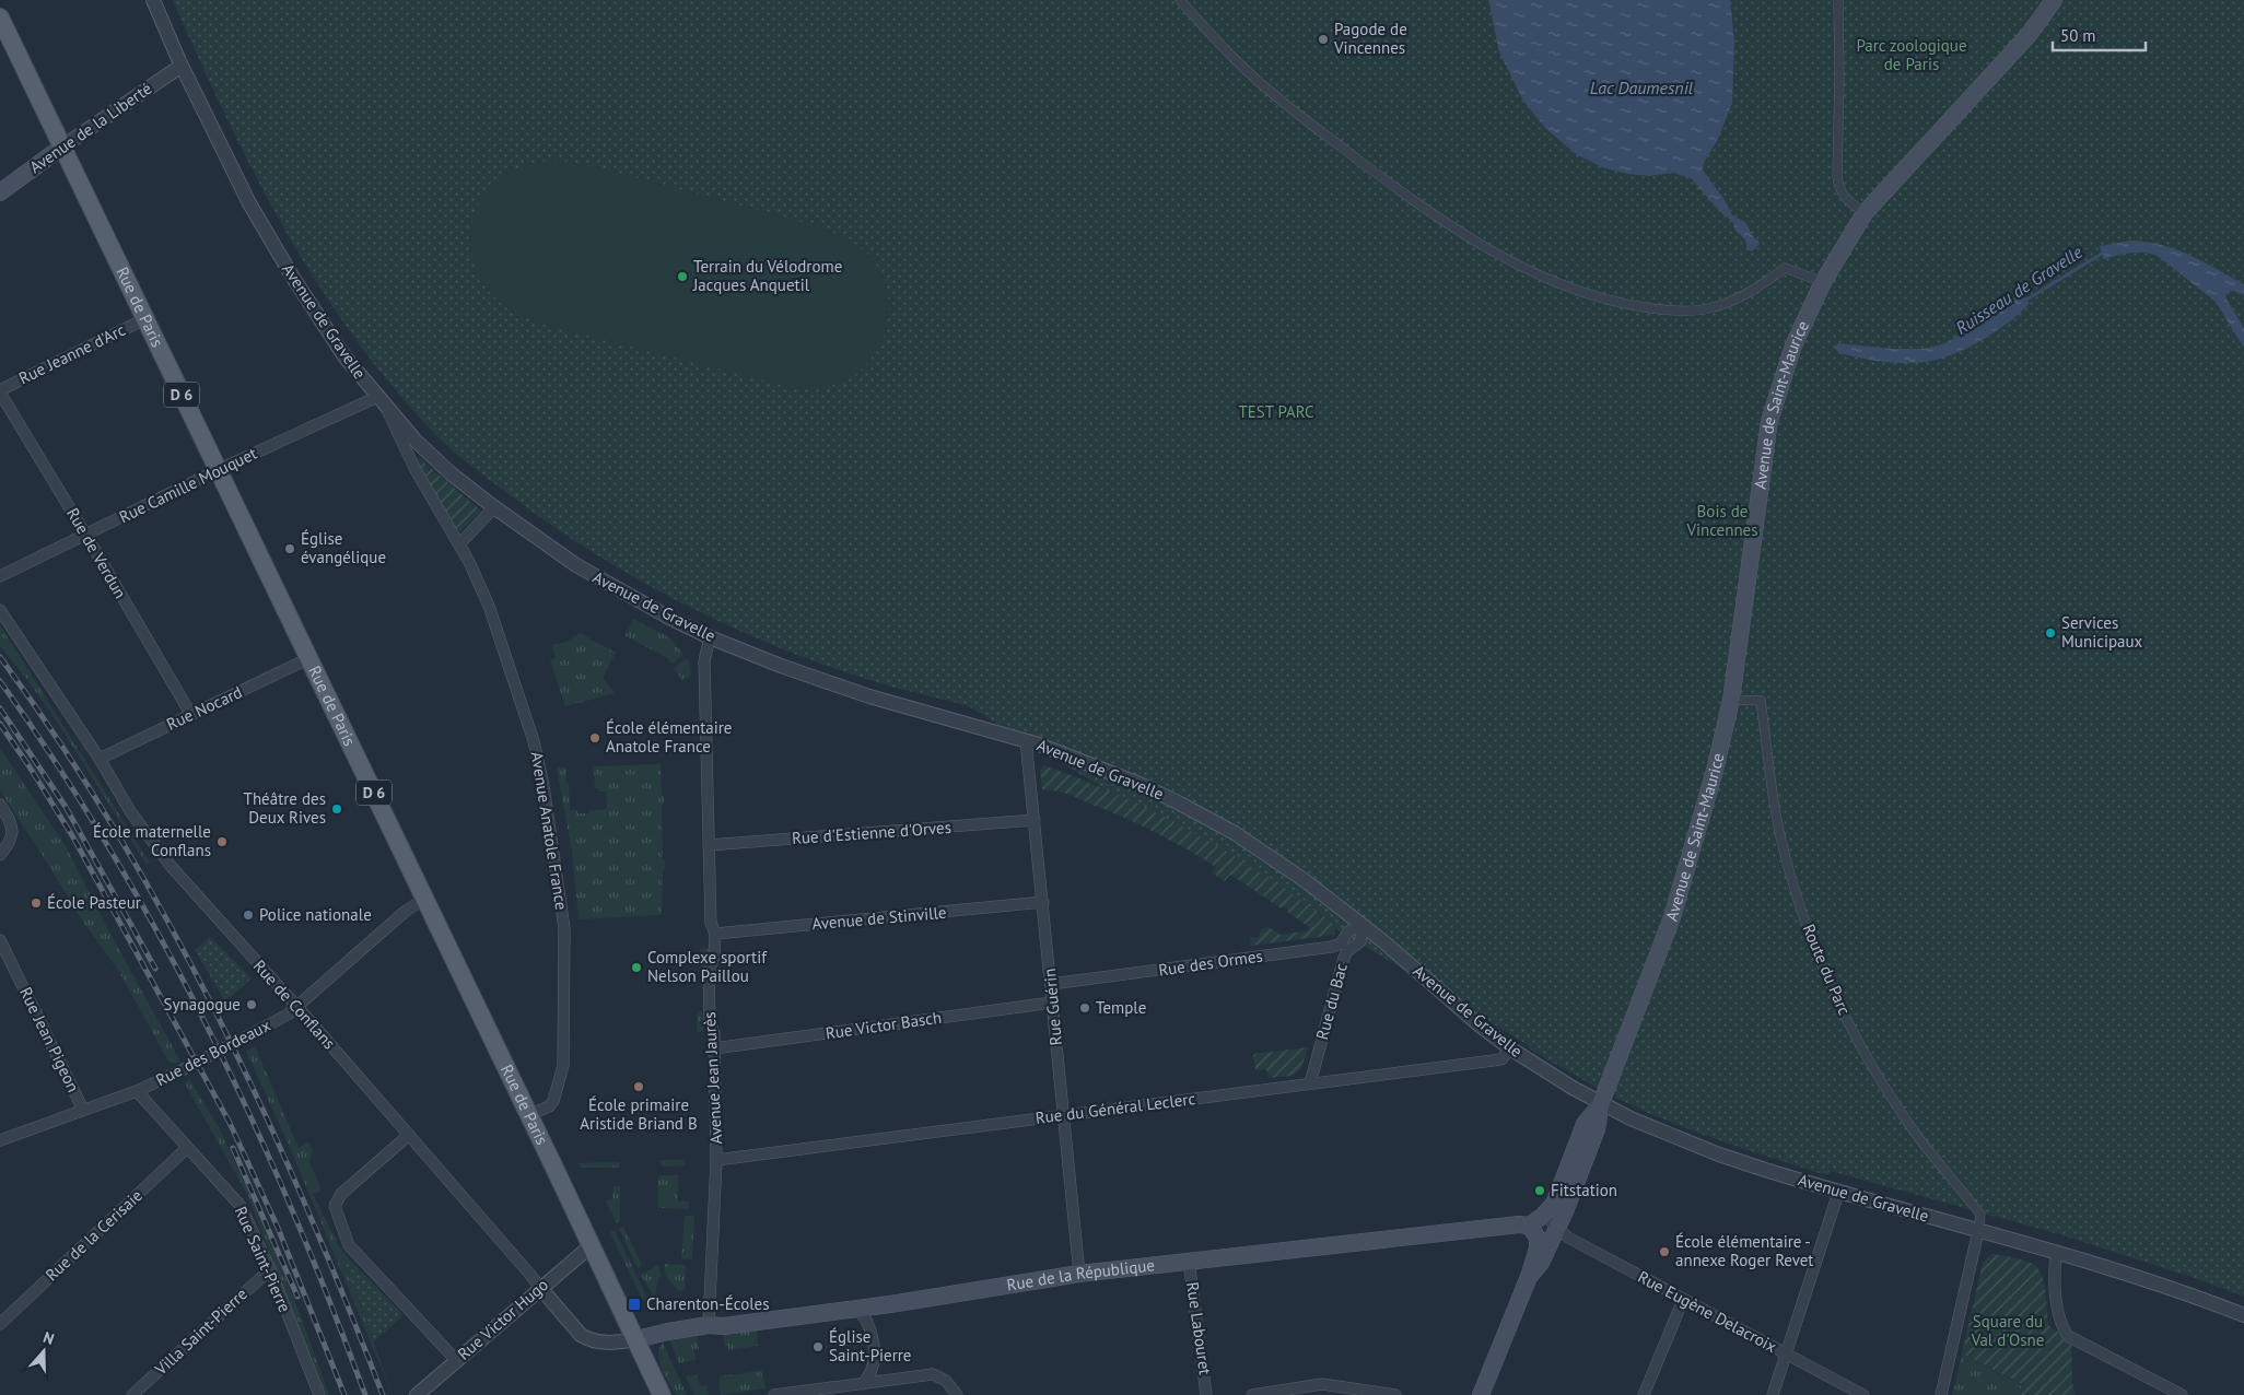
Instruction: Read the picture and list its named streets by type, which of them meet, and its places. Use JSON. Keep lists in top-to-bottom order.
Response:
{
  "streets": {
    "main road": [
      "Avenue de la Liberté",
      "Rue de Paris",
      "D 6",
      "Avenue de Saint-Maurice",
      "Rue de la République"
    ],
    "street": [
      "Avenue de Gravelle",
      "Rue Jeanne d'Arc",
      "Rue Camille Mouquet",
      "Rue de Verdun",
      "Rue Nocard",
      "Avenue Anatole France",
      "Rue d'Estienne d'Orves",
      "Avenue de Stinville",
      "Rue des Ormes",
      "Route du Parc",
      "Rue du Bac",
      "Rue de Conflans",
      "Rue Guérin",
      "Rue Victor Basch",
      "Rue Jean Pigeon",
      "Rue des Bordeaux",
      "Avenue Jean Jaurès",
      "Rue du Général Leclerc",
      "Rue de la Cerisaie",
      "Rue Saint-Pierre",
      "Rue Eugène Delacroix",
      "Rue Victor Hugo",
      "Rue Labouret",
      "Villa Saint-Pierre"
    ]
  },
  "crossings": [
    ["Avenue de la Liberté", "Rue de Paris"],
    ["Avenue de la Liberté", "Avenue de Gravelle"],
    ["Rue de Paris", "Rue Jeanne d'Arc"],
    ["Rue de Paris", "Rue Camille Mouquet"],
    ["Rue de Paris", "Rue Nocard"],
    ["Rue de Paris", "Avenue Anatole France"],
    ["Rue de Paris", "Rue de Conflans"],
    ["Rue de Paris", "Rue des Bordeaux"],
    ["Rue de Paris", "Rue de la République"],
    ["Rue de Paris", "Rue Victor Hugo"],
    ["Avenue de Gravelle", "Avenue de Saint-Maurice"],
    ["Avenue de Gravelle", "Rue Camille Mouquet"],
    ["Avenue de Gravelle", "Avenue Anatole France"],
    ["Avenue de Gravelle", "Route du Parc"],
    ["Avenue de Gravelle", "Rue Guérin"],
    ["Avenue de Gravelle", "Avenue Jean Jaurès"],
    ["Avenue de Gravelle", "Rue du Général Leclerc"],
    ["Rue Jeanne d'Arc", "Rue de Verdun"],
    ["Avenue de Saint-Maurice", "Route du Parc"],
    ["Rue Camille Mouquet", "Rue de Verdun"],
    ["Rue de Verdun", "Rue Nocard"],
    ["Rue Nocard", "Rue de Conflans"],
    ["Rue d'Estienne d'Orves", "Rue Guérin"],
    ["Rue d'Estienne d'Orves", "Avenue Jean Jaurès"],
    ["Avenue de Stinville", "Rue Guérin"],
    ["Avenue de Stinville", "Avenue Jean Jaurès"],
    ["Rue des Ormes", "Rue du Bac"],
    ["Rue des Ormes", "Rue Guérin"],
    ["Rue du Bac", "Rue du Général Leclerc"],
    ["Rue de Conflans", "Rue des Bordeaux"],
    ["Rue de Conflans", "Rue de la République"],
    ["Rue de Conflans", "Rue Victor Hugo"],
    ["Rue Guérin", "Rue Victor Basch"],
    ["Rue Guérin", "Rue du Général Leclerc"],
    ["Rue Guérin", "Rue de la République"],
    ["Rue Victor Basch", "Avenue Jean Jaurès"],
    ["Rue Jean Pigeon", "Rue des Bordeaux"],
    ["Rue des Bordeaux", "Rue Saint-Pierre"],
    ["Avenue Jean Jaurès", "Rue du Général Leclerc"],
    ["Avenue Jean Jaurès", "Rue de la République"],
    ["Rue de la Cerisaie", "Rue Saint-Pierre"],
    ["Rue Saint-Pierre", "Villa Saint-Pierre"],
    ["Rue de la République", "Rue Labouret"]
  ],
  "water": ["Lac Daumesnil", "Ruisseau de Gravelle"],
  "parks": [
    "Parc zoologique de Paris",
    "TEST PARC",
    "Bois de Vincennes",
    "Square du Val d'Osne"
  ],
  "places": {
    "other": [
      "Pagode de Vincennes",
      "Terrain du Vélodrome Jacques Anquetil",
      "Église évangélique",
      "Services Municipaux",
      "École élémentaire Anatole France",
      "Théâtre des Deux Rives",
      "École maternelle Conflans",
      "École Pasteur",
      "Police nationale",
      "Complexe sportif Nelson Paillou",
      "Synagogue",
      "Temple",
      "École primaire Aristide Briand B",
      "Fitstation",
      "École élémentaire - annexe Roger Revet",
      "Église Saint-Pierre"
    ],
    "transit": ["Charenton-Écoles"]
  },
  "scale_bar": "50 m",
  "north": "top"
}
